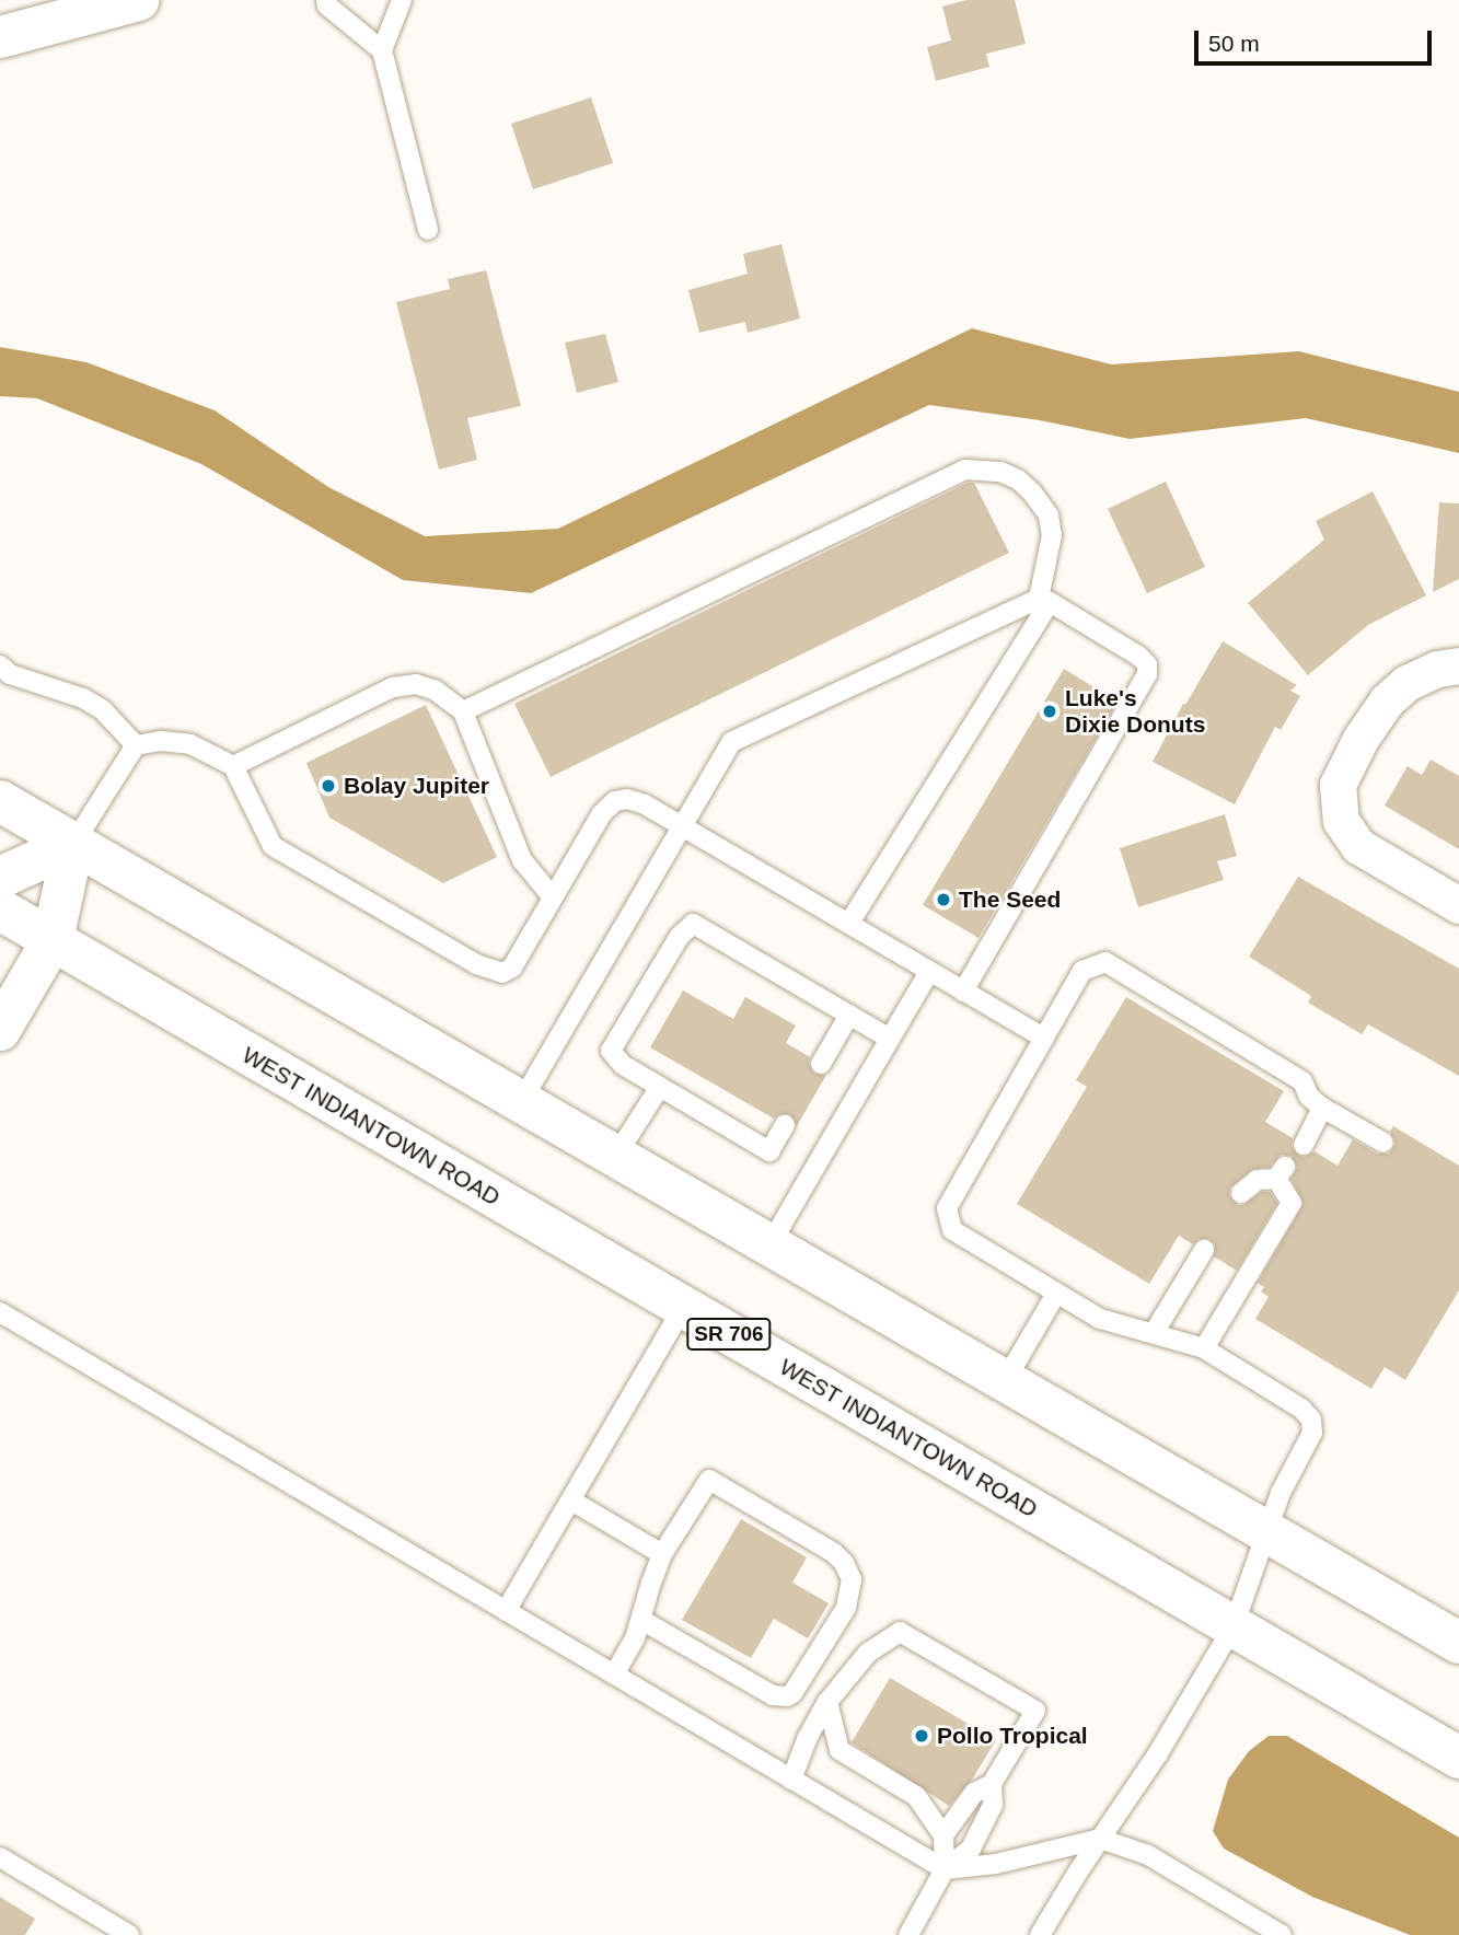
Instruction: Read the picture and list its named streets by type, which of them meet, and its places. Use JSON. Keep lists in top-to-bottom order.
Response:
{
  "streets": {
    "main road": ["WEST INDIANTOWN ROAD", "SR 706"]
  },
  "places": [
    "Luke's Dixie Donuts",
    "Bolay Jupiter",
    "The Seed",
    "Pollo Tropical"
  ],
  "scale_bar": "50 m"
}
